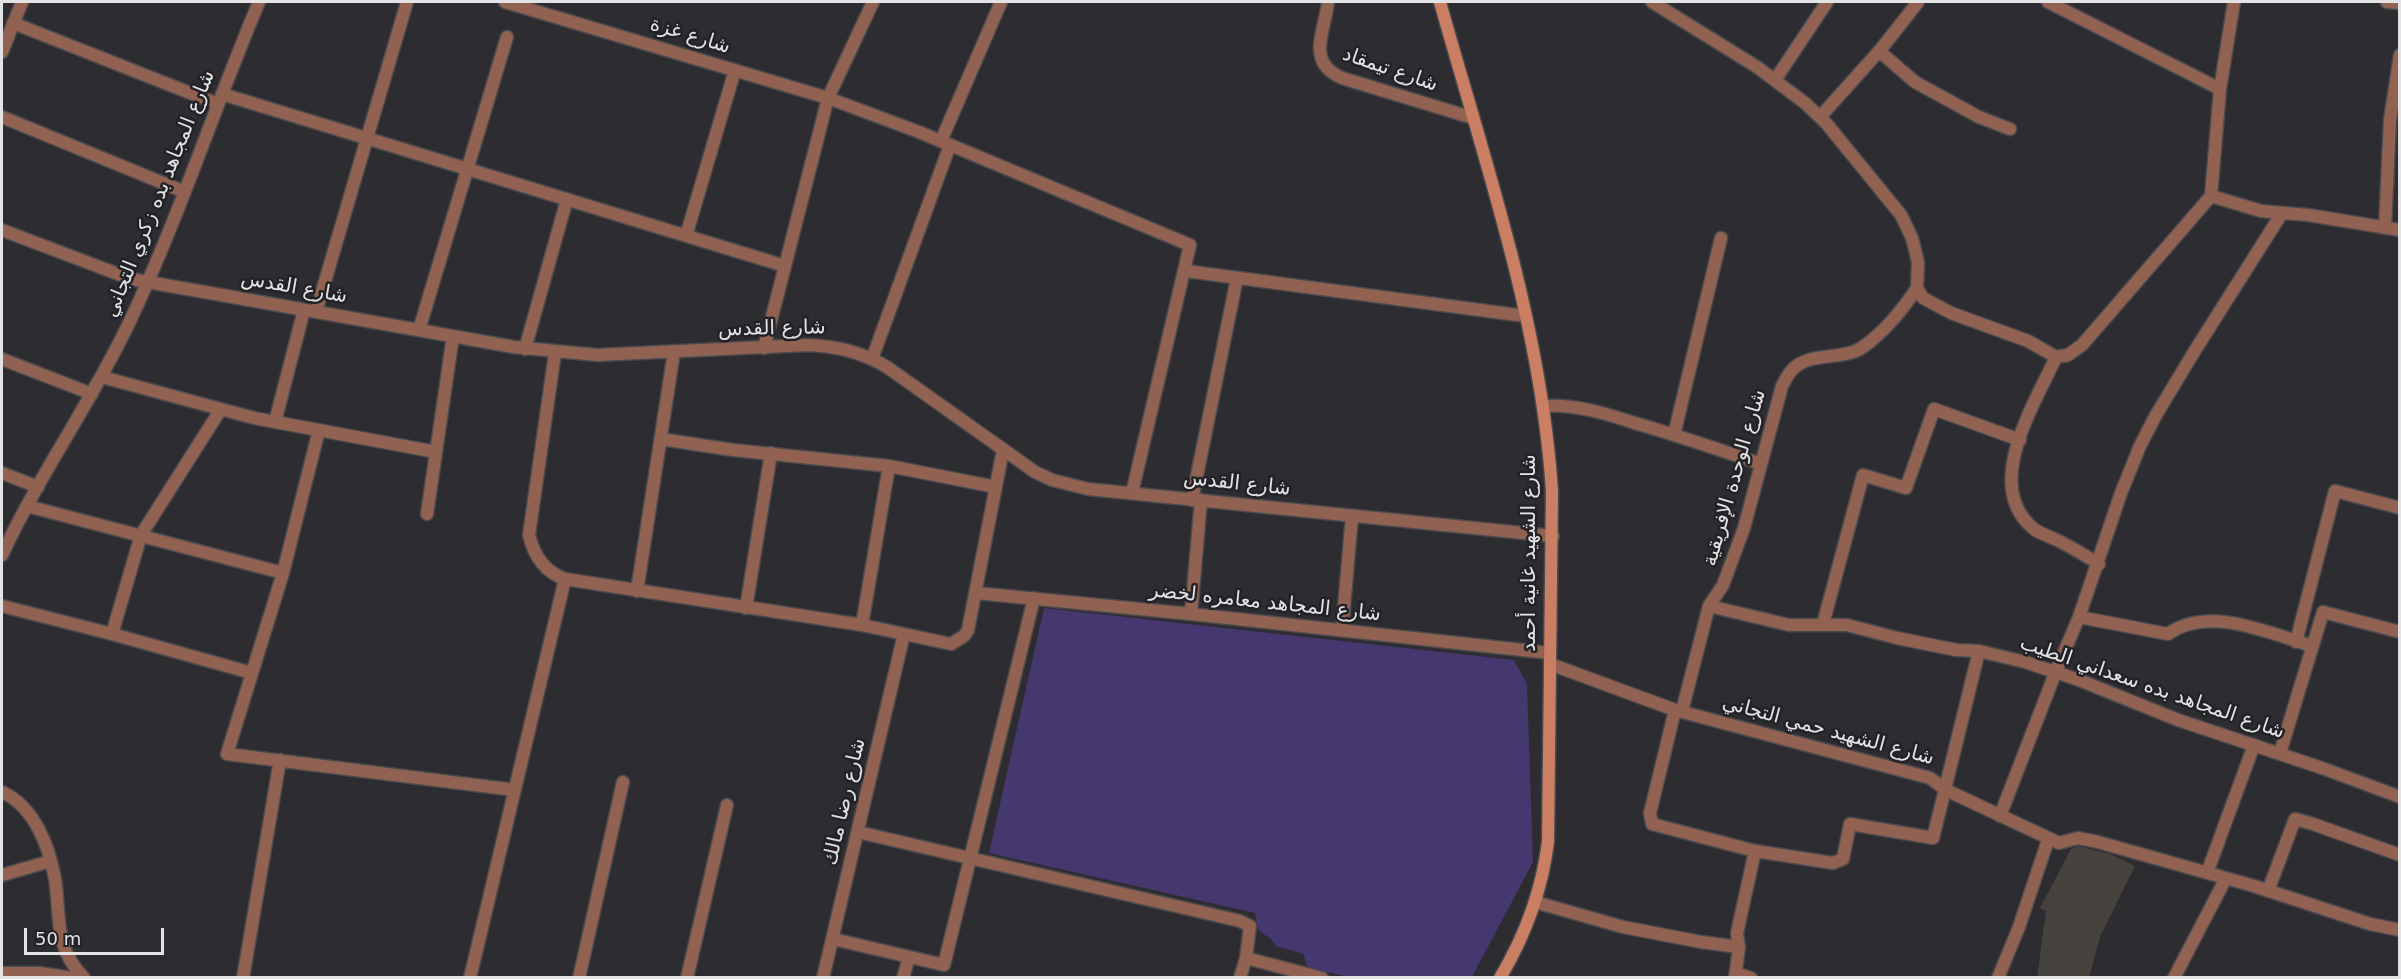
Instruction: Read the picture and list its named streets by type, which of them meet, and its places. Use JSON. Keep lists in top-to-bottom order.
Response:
{
  "streets": {
    "main road": ["شارع الشهيد غانية أحمد"],
    "street": [
      "شارع غزة",
      "شارع تيمقاد",
      "شارع المجاهد بده زكري التجاني",
      "شارع القدس",
      "شارع الوحدة الإفريقية",
      "شارع المجاهد معامره لخضر",
      "شارع المجاهد بده سعداني الطيب",
      "شارع الشهيد حمي التجاني",
      "شارع رضا مالك"
    ]
  },
  "crossings": [
    ["شارع تيمقاد", "شارع الشهيد غانية أحمد"],
    ["شارع المجاهد بده زكري التجاني", "شارع القدس"],
    ["شارع القدس", "شارع الشهيد غانية أحمد"],
    ["شارع الوحدة الإفريقية", "شارع المجاهد بده سعداني الطيب"],
    ["شارع الوحدة الإفريقية", "شارع الشهيد حمي التجاني"],
    ["شارع الشهيد غانية أحمد", "شارع المجاهد معامره لخضر"],
    ["شارع الشهيد غانية أحمد", "شارع الشهيد حمي التجاني"],
    ["شارع المجاهد معامره لخضر", "شارع الشهيد حمي التجاني"]
  ],
  "scale_bar": "50 m"
}
